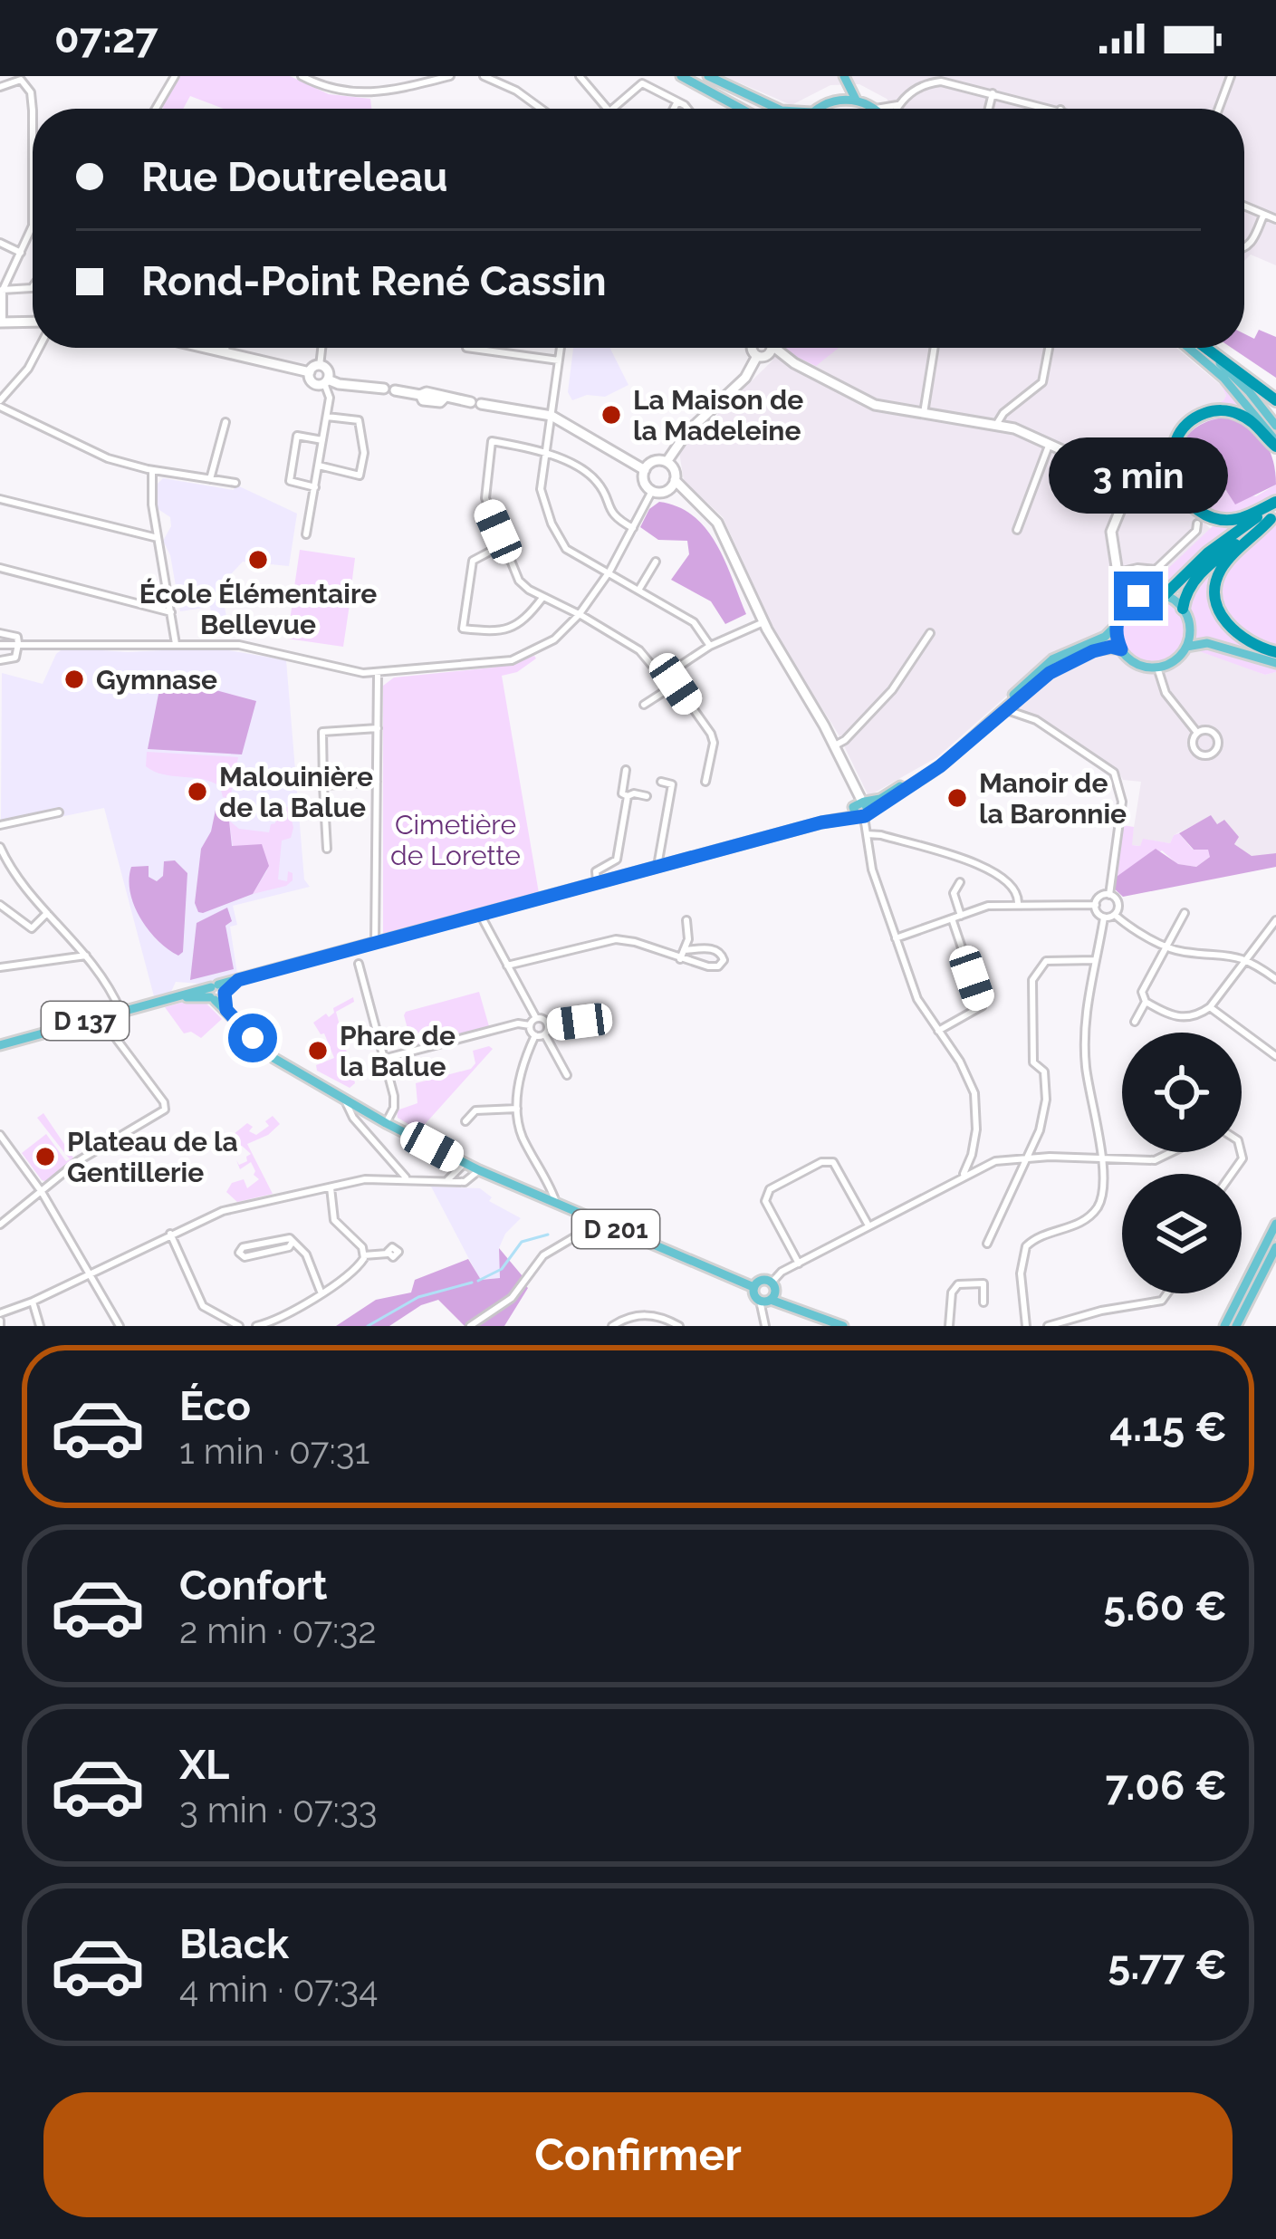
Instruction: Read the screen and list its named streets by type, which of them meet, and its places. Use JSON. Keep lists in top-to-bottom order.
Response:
{
  "streets": {
    "main road": ["D 137", "D 201"]
  },
  "crossings": [
    ["D 137", "D 201"]
  ],
  "parks": ["Cimetière de Lorette"],
  "places": [
    "La Maison de la Madeleine",
    "École Élémentaire Bellevue",
    "Gymnase",
    "Malouinière de la Balue",
    "Manoir de la Baronnie",
    "Phare de la Balue",
    "Plateau de la Gentillerie"
  ],
  "page": {
    "status": "07:27",
    "banner": ["Rue Doutreleau", "Rond-Point René Cassin"],
    "bubble": "3 min",
    "list": [
      {
        "name": "Éco",
        "note": "1 min · 07:31",
        "value": "4.15 €"
      },
      {
        "name": "Confort",
        "note": "2 min · 07:32",
        "value": "5.60 €"
      },
      {
        "name": "XL",
        "note": "3 min · 07:33",
        "value": "7.06 €"
      },
      {
        "name": "Black",
        "note": "4 min · 07:34",
        "value": "5.77 €"
      }
    ],
    "buttons": "Confirmer"
  }
}
